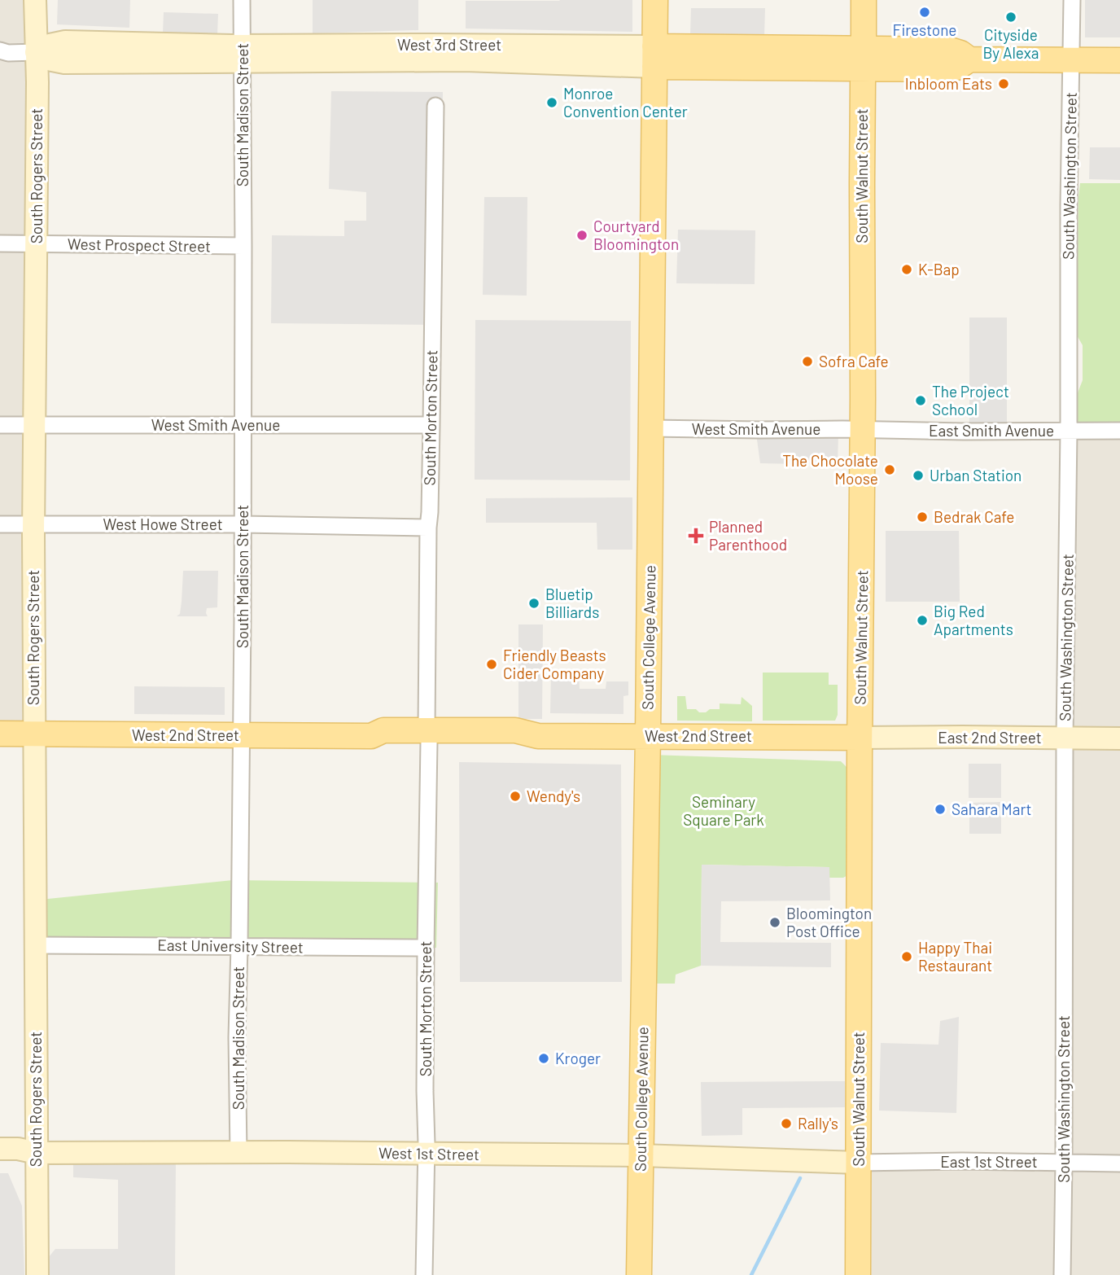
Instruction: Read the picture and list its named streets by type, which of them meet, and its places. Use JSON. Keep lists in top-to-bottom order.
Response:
{
  "streets": {
    "main road": [
      "West 3rd Street",
      "South Walnut Street",
      "South College Avenue",
      "West 2nd Street"
    ],
    "street": [
      "South Madison Street",
      "South Rogers Street",
      "South Washington Street",
      "West Prospect Street",
      "South Morton Street",
      "West Smith Avenue",
      "East Smith Avenue",
      "West Howe Street",
      "East 2nd Street",
      "East University Street",
      "West 1st Street",
      "East 1st Street"
    ]
  },
  "crossings": [
    ["West 3rd Street", "South Madison Street"],
    ["West 3rd Street", "South Rogers Street"],
    ["West 3rd Street", "South Walnut Street"],
    ["West 3rd Street", "South Washington Street"],
    ["West 3rd Street", "South College Avenue"],
    ["South Madison Street", "West Prospect Street"],
    ["South Madison Street", "West Smith Avenue"],
    ["South Madison Street", "West Howe Street"],
    ["South Madison Street", "West 2nd Street"],
    ["South Madison Street", "East University Street"],
    ["South Madison Street", "West 1st Street"],
    ["South Rogers Street", "West Prospect Street"],
    ["South Rogers Street", "West Smith Avenue"],
    ["South Rogers Street", "West Howe Street"],
    ["South Rogers Street", "West 2nd Street"],
    ["South Rogers Street", "East University Street"],
    ["South Rogers Street", "West 1st Street"],
    ["South Walnut Street", "West Smith Avenue"],
    ["South Walnut Street", "East Smith Avenue"],
    ["South Walnut Street", "West 2nd Street"],
    ["South Walnut Street", "East 2nd Street"],
    ["South Walnut Street", "West 1st Street"],
    ["South Walnut Street", "East 1st Street"],
    ["South Washington Street", "East Smith Avenue"],
    ["South Washington Street", "East 2nd Street"],
    ["South Washington Street", "East 1st Street"],
    ["South Morton Street", "West Smith Avenue"],
    ["South Morton Street", "West Howe Street"],
    ["South Morton Street", "West 2nd Street"],
    ["South Morton Street", "East University Street"],
    ["South Morton Street", "West 1st Street"],
    ["West Smith Avenue", "East Smith Avenue"],
    ["West Smith Avenue", "South College Avenue"],
    ["South College Avenue", "West 2nd Street"],
    ["South College Avenue", "West 1st Street"],
    ["West 2nd Street", "East 2nd Street"],
    ["West 1st Street", "East 1st Street"]
  ],
  "parks": ["Seminary Square Park"],
  "places": {
    "other": [
      "Firestone",
      "Cityside By Alexa",
      "Inbloom Eats",
      "Monroe Convention Center",
      "Courtyard Bloomington",
      "K-Bap",
      "Sofra Cafe",
      "The Project School",
      "The Chocolate Moose",
      "Urban Station",
      "Bedrak Cafe",
      "Bluetip Billiards",
      "Big Red Apartments",
      "Friendly Beasts Cider Company",
      "Wendy's",
      "Sahara Mart",
      "Bloomington Post Office",
      "Happy Thai Restaurant",
      "Kroger",
      "Rally's"
    ],
    "health": ["Planned Parenthood"]
  }
}
